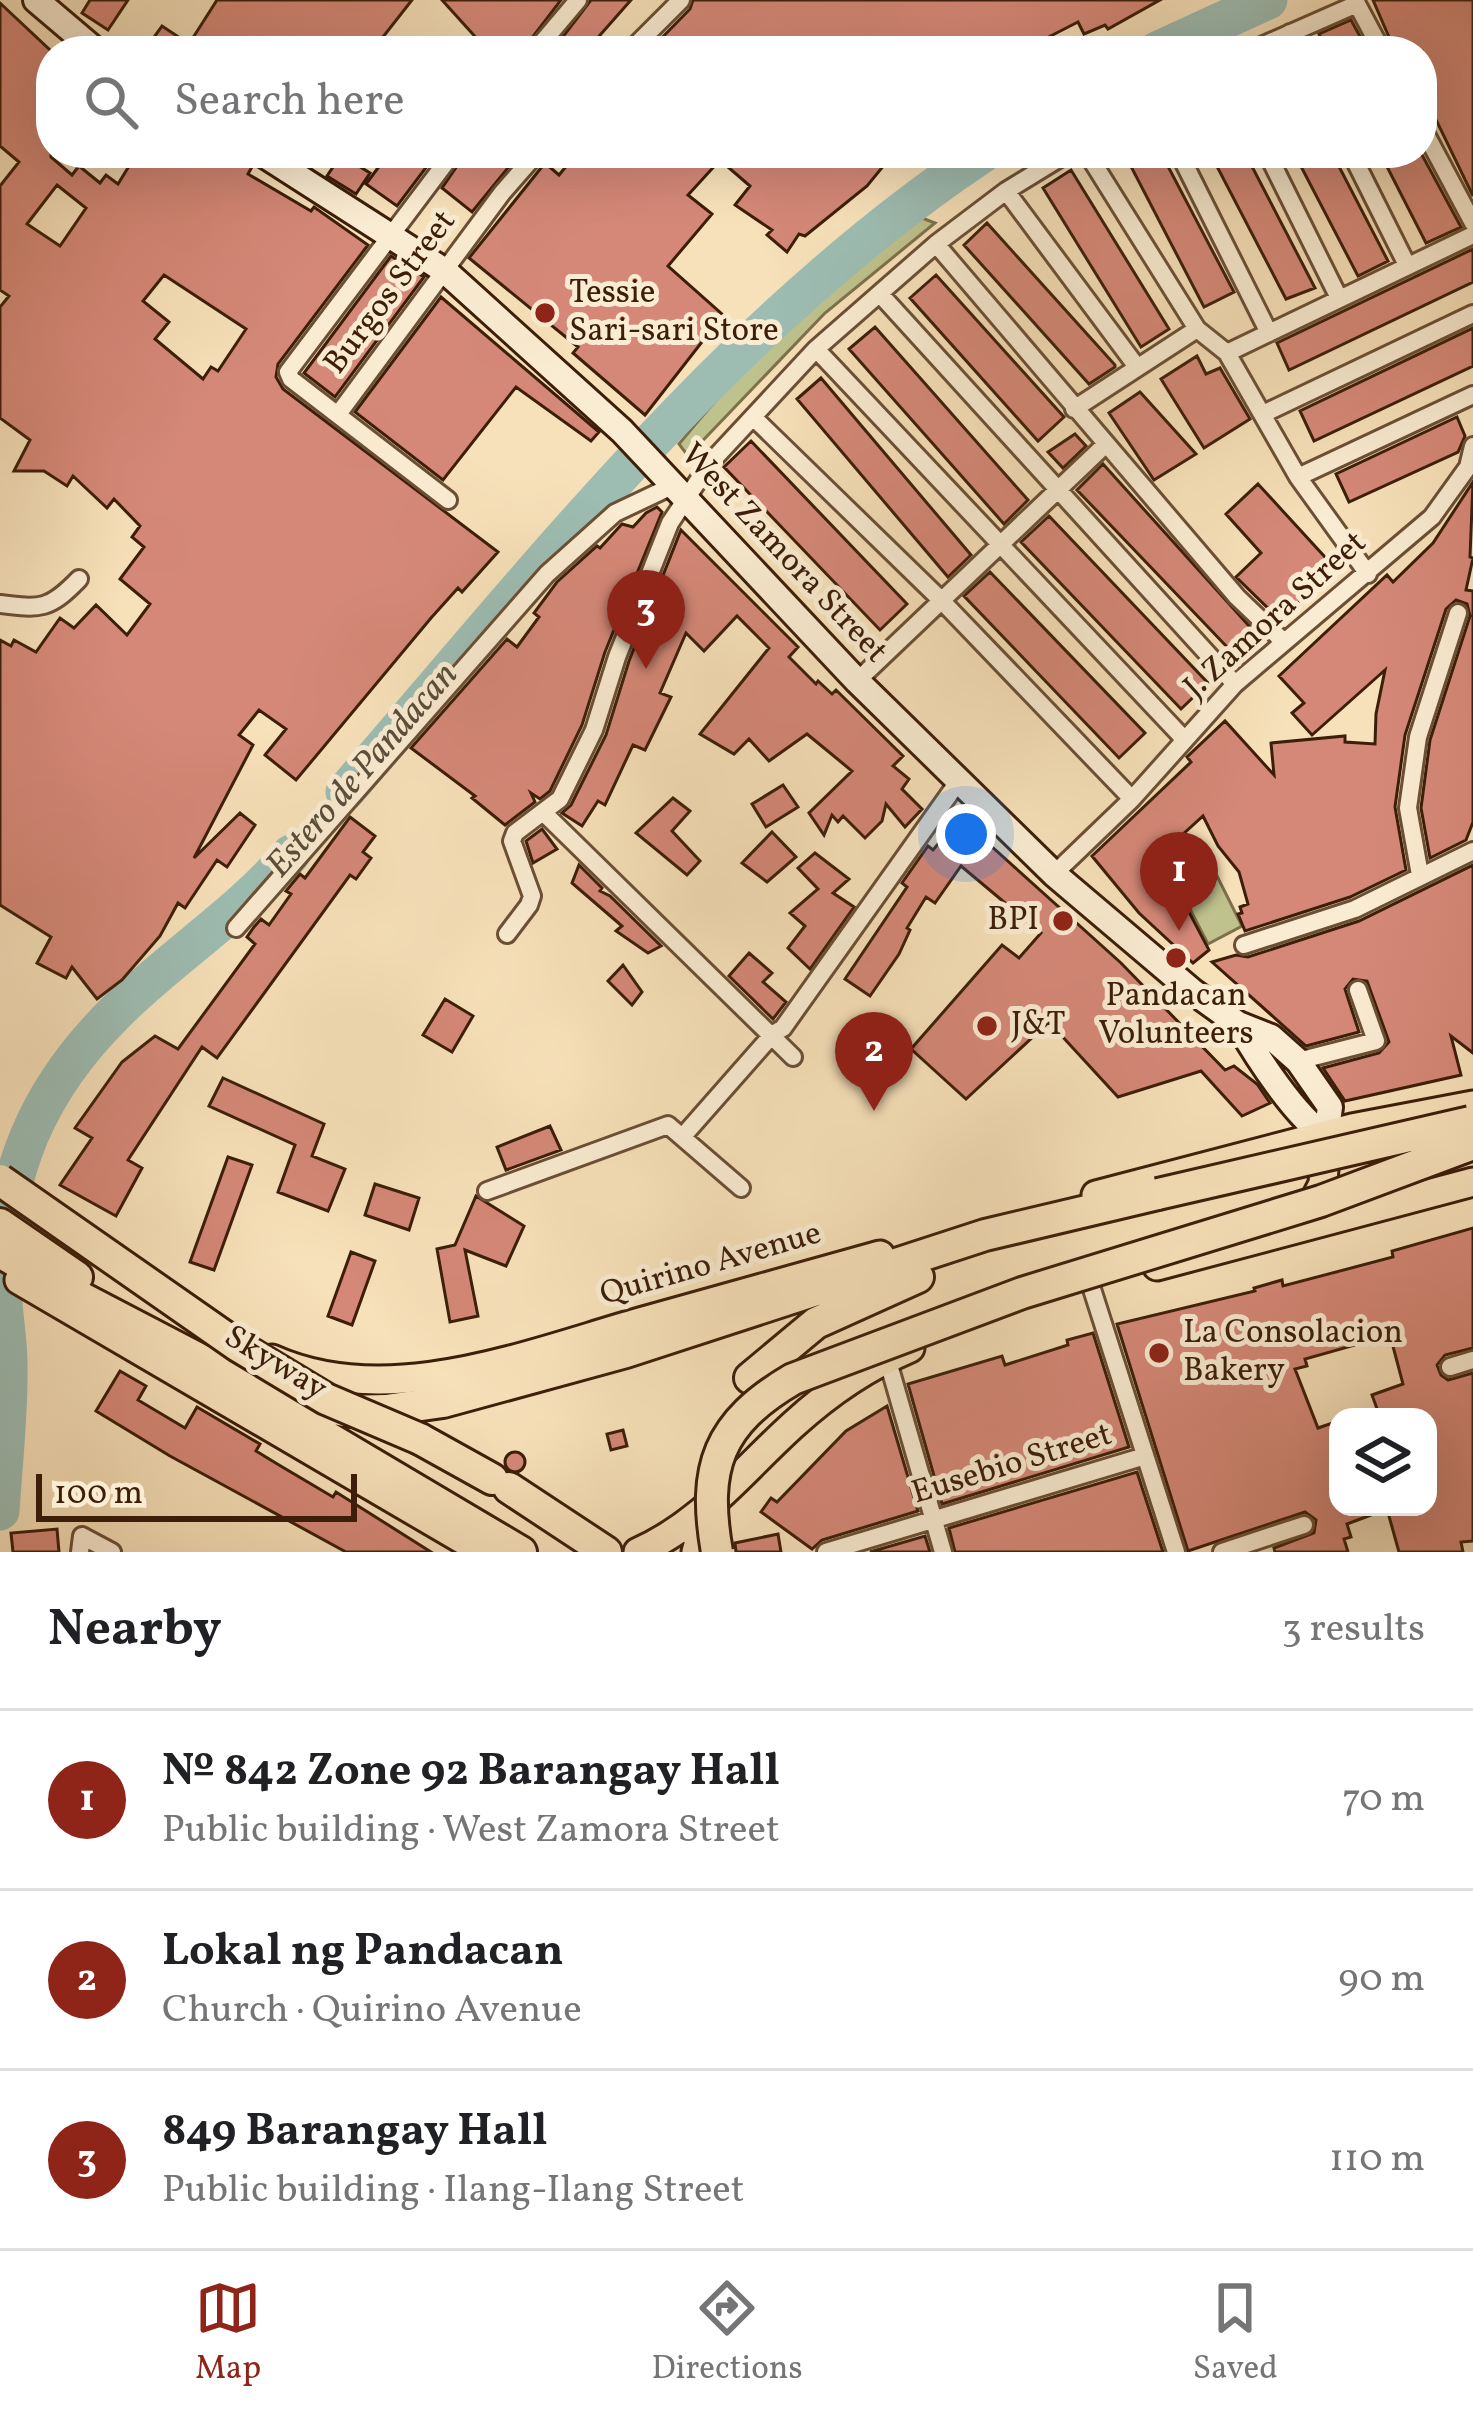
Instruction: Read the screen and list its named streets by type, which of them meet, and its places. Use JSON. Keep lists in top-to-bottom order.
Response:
{
  "streets": {
    "highway": ["Skyway"],
    "main road": ["Quirino Avenue"],
    "street": [
      "Burgos Street",
      "West Zamora Street",
      "J. Zamora Street",
      "Eusebio Street"
    ]
  },
  "crossings": [
    ["Burgos Street", "West Zamora Street"],
    ["West Zamora Street", "J. Zamora Street"],
    ["West Zamora Street", "Quirino Avenue"]
  ],
  "water": ["Estero de Pandacan"],
  "places": [
    "Tessie Sari-sari Store",
    "BPI",
    "Pandacan Volunteers",
    "J&T",
    "La Consolacion Bakery"
  ],
  "scale_bar": "100 m",
  "page": {
    "search": "Search here",
    "pins": ["3", "1", "2"],
    "scale": "100 m",
    "heading": ["Nearby", "3 results"],
    "list": [
      {
        "mark": "1",
        "name": "№ 842 Zone 92 Barangay Hall",
        "note": "Public building · West Zamora Street",
        "value": "70 m"
      },
      {
        "mark": "2",
        "name": "Lokal ng Pandacan",
        "note": "Church · Quirino Avenue",
        "value": "90 m"
      },
      {
        "mark": "3",
        "name": "849 Barangay Hall",
        "note": "Public building · Ilang-Ilang Street",
        "value": "110 m"
      }
    ],
    "nav": ["Map", "Directions", "Saved"]
  }
}
